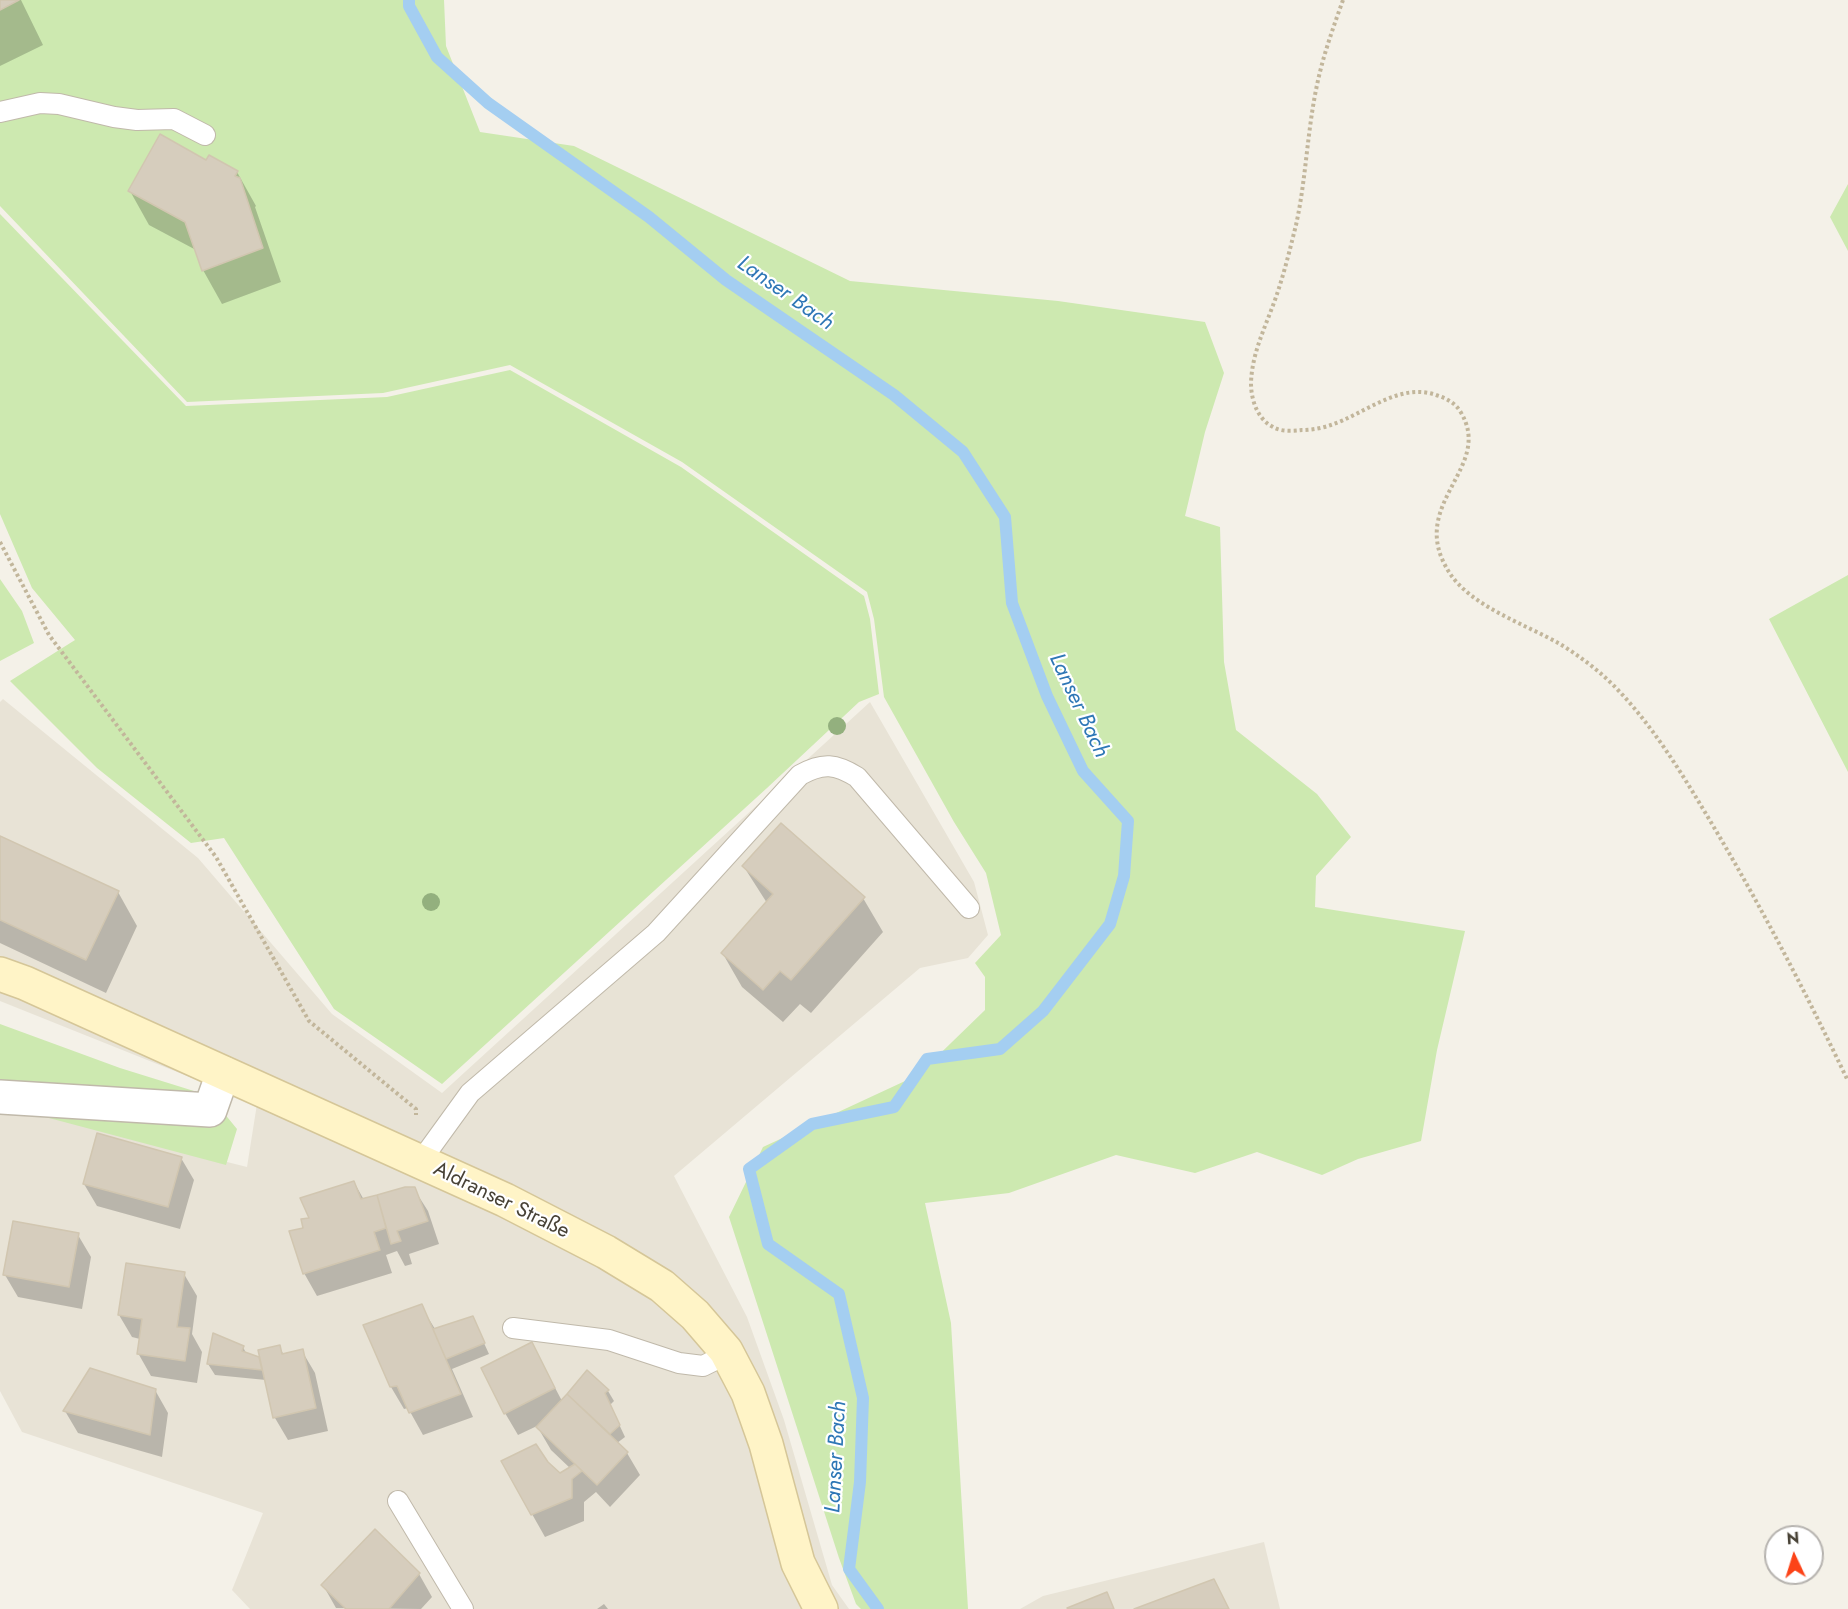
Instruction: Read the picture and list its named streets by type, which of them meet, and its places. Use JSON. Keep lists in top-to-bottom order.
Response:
{
  "streets": {
    "main road": ["Aldranser Straße"]
  },
  "water": ["Lanser Bach"],
  "north": "top"
}
